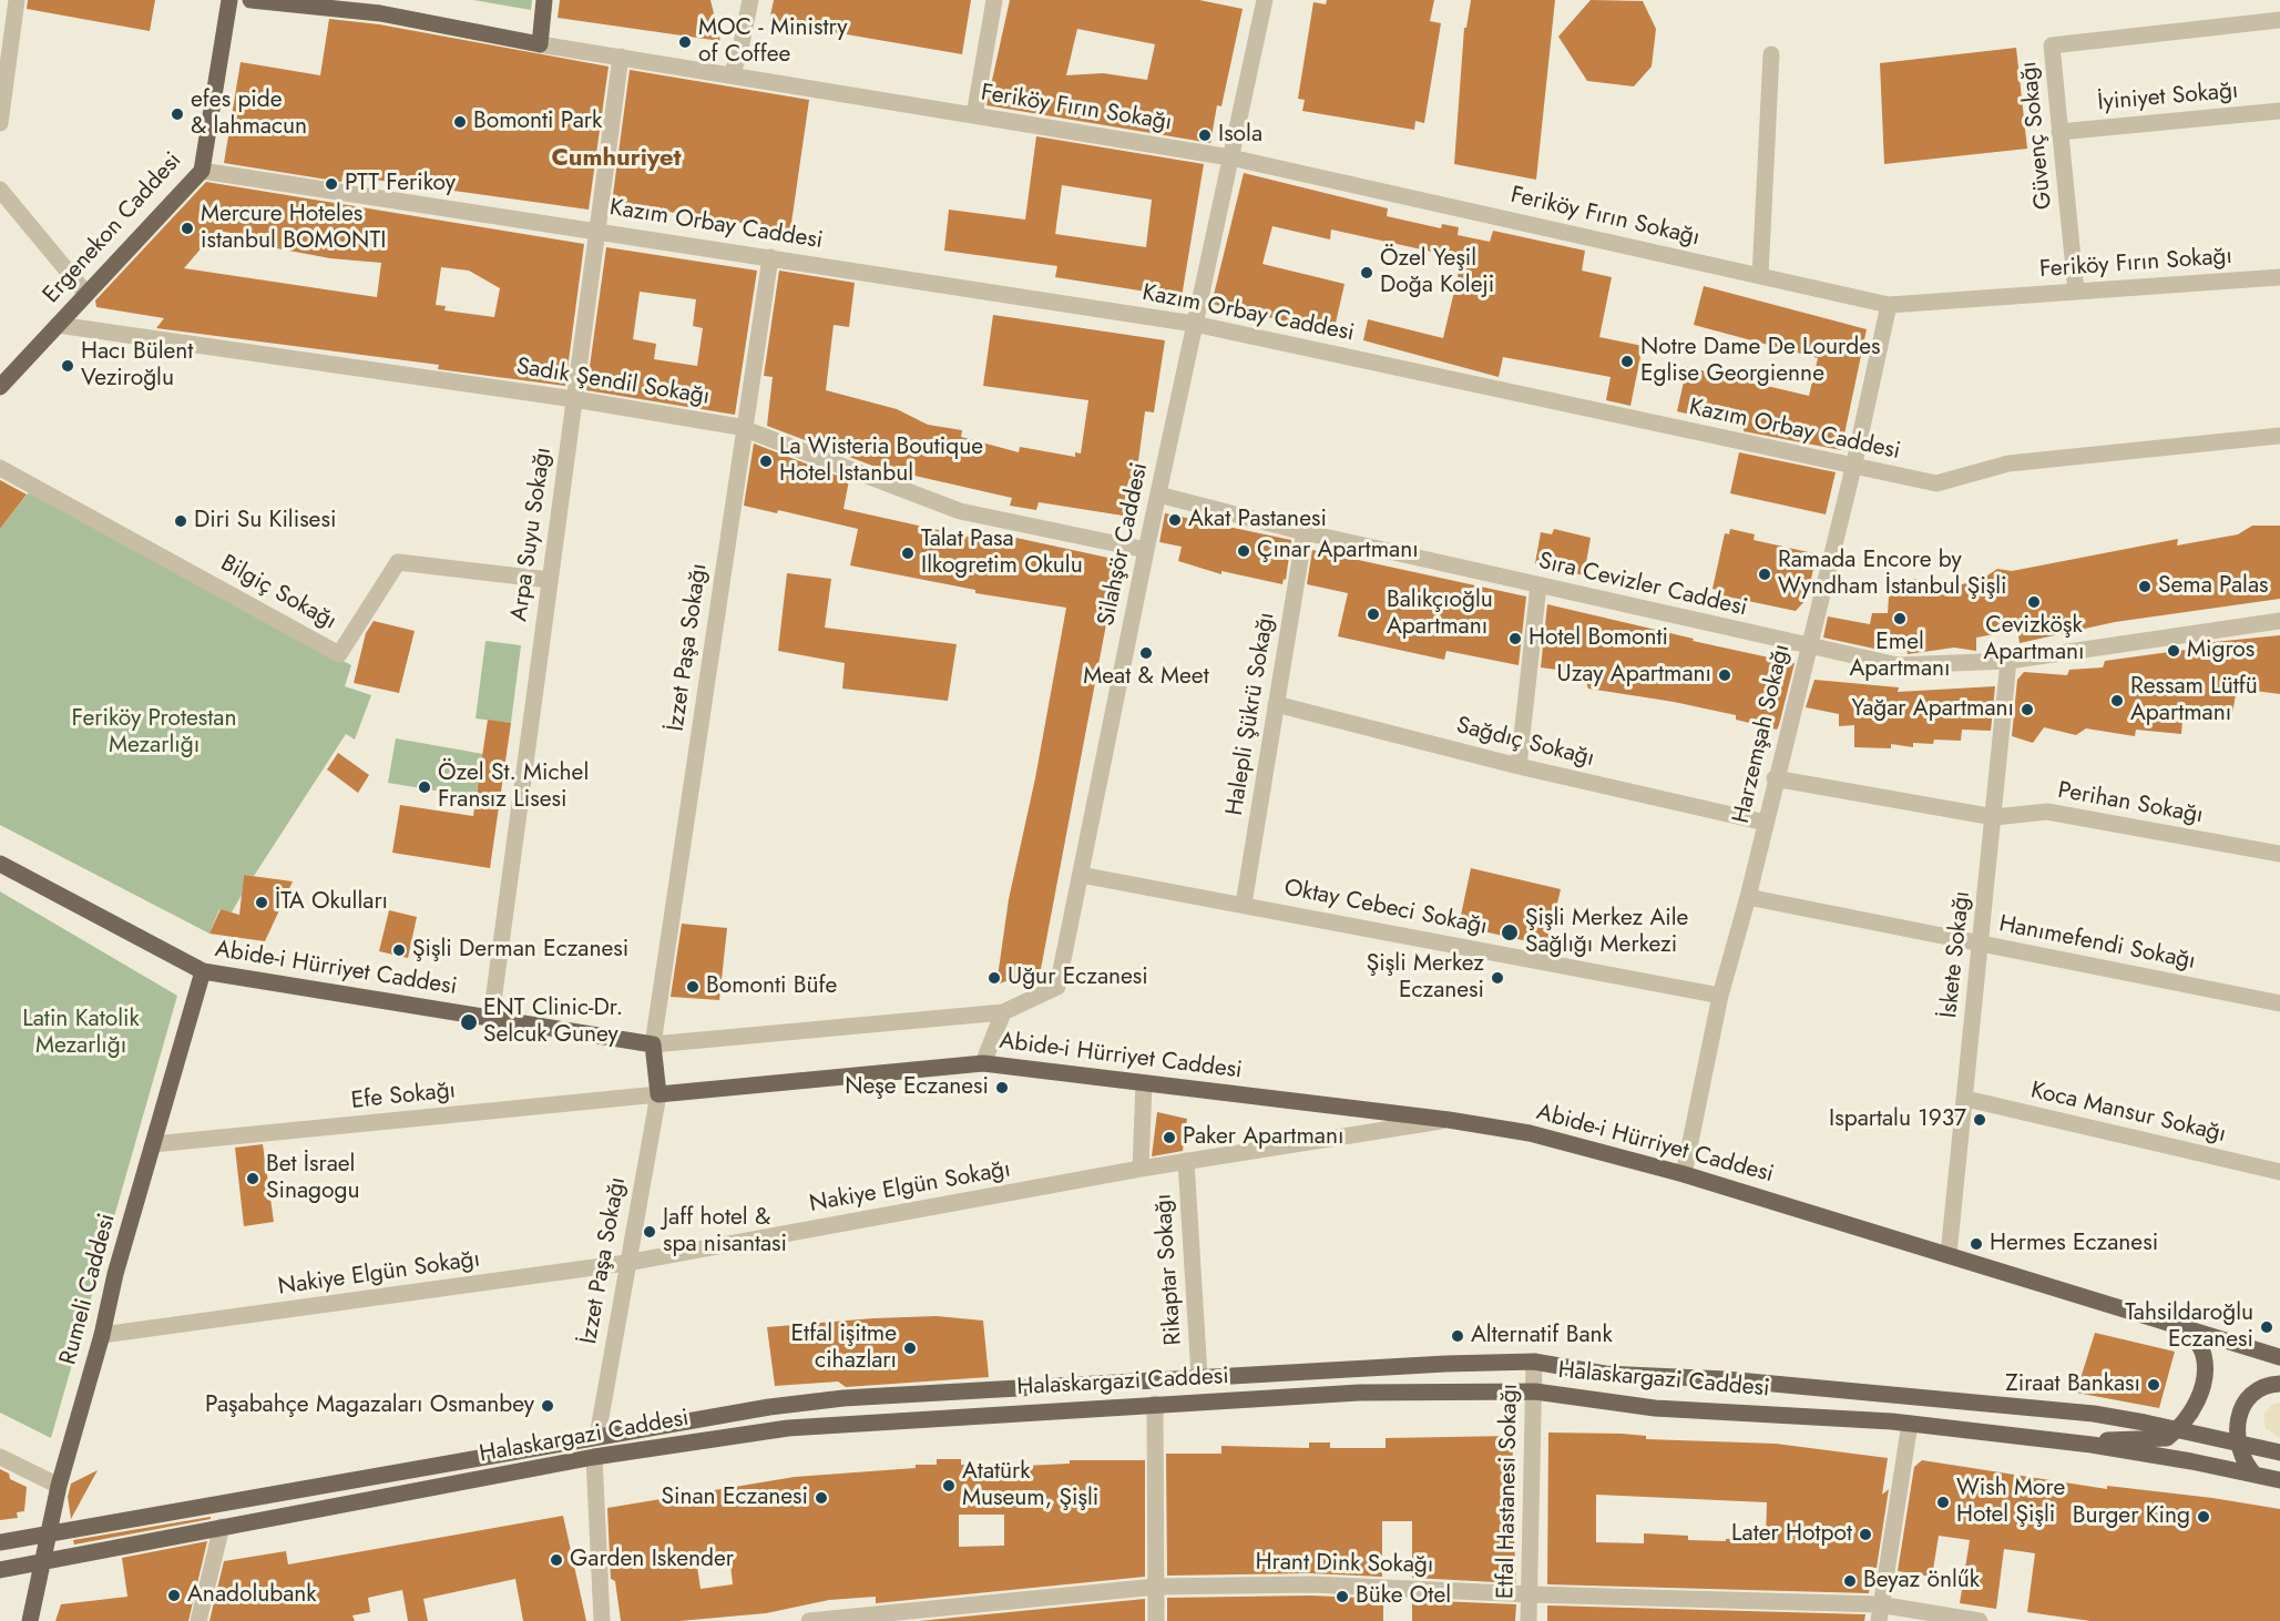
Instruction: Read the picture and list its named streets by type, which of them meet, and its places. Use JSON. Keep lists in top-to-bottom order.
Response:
{
  "streets": {
    "main road": [
      "Feriköy Fırın Sokağı",
      "Ergenekon Caddesi",
      "Abide-i Hürriyet Caddesi",
      "Rumeli Caddesi",
      "Halaskargazi Caddesi"
    ],
    "street": [
      "İyiniyet Sokağı",
      "Güvenç Sokağı",
      "Kazım Orbay Caddesi",
      "Sadık Şendil Sokağı",
      "Arpa Suyu Sokağı",
      "Silahşör Caddesi",
      "Sıra Cevizler Caddesi",
      "Bilgiç Sokağı",
      "İzzet Paşa Sokağı",
      "Halepli Şükrü Sokağı",
      "Harzemşah Sokağı",
      "Sağdıç Sokağı",
      "Perihan Sokağı",
      "Oktay Cebeci Sokağı",
      "Hanımefendi Sokağı",
      "İskete Sokağı",
      "Efe Sokağı",
      "Koca Mansur Sokağı",
      "Nakiye Elgün Sokağı",
      "Rikaptar Sokağı",
      "Etfal Hastanesi Sokağı",
      "Hrant Dink Sokağı"
    ]
  },
  "crossings": [
    ["İyiniyet Sokağı", "Güvenç Sokağı"],
    ["Feriköy Fırın Sokağı", "Güvenç Sokağı"],
    ["Feriköy Fırın Sokağı", "Arpa Suyu Sokağı"],
    ["Feriköy Fırın Sokağı", "Silahşör Caddesi"],
    ["Feriköy Fırın Sokağı", "Harzemşah Sokağı"],
    ["Kazım Orbay Caddesi", "Ergenekon Caddesi"],
    ["Kazım Orbay Caddesi", "Arpa Suyu Sokağı"],
    ["Kazım Orbay Caddesi", "Silahşör Caddesi"],
    ["Kazım Orbay Caddesi", "İzzet Paşa Sokağı"],
    ["Kazım Orbay Caddesi", "Harzemşah Sokağı"],
    ["Ergenekon Caddesi", "Sadık Şendil Sokağı"],
    ["Sadık Şendil Sokağı", "Arpa Suyu Sokağı"],
    ["Sadık Şendil Sokağı", "Silahşör Caddesi"],
    ["Sadık Şendil Sokağı", "İzzet Paşa Sokağı"],
    ["Arpa Suyu Sokağı", "Bilgiç Sokağı"],
    ["Arpa Suyu Sokağı", "Abide-i Hürriyet Caddesi"],
    ["Silahşör Caddesi", "Sıra Cevizler Caddesi"],
    ["Silahşör Caddesi", "Oktay Cebeci Sokağı"],
    ["Sıra Cevizler Caddesi", "Halepli Şükrü Sokağı"],
    ["Sıra Cevizler Caddesi", "Harzemşah Sokağı"],
    ["Sıra Cevizler Caddesi", "İskete Sokağı"],
    ["İzzet Paşa Sokağı", "Abide-i Hürriyet Caddesi"],
    ["İzzet Paşa Sokağı", "Efe Sokağı"],
    ["İzzet Paşa Sokağı", "Nakiye Elgün Sokağı"],
    ["İzzet Paşa Sokağı", "Halaskargazi Caddesi"],
    ["Halepli Şükrü Sokağı", "Sağdıç Sokağı"],
    ["Halepli Şükrü Sokağı", "Oktay Cebeci Sokağı"],
    ["Harzemşah Sokağı", "Sağdıç Sokağı"],
    ["Harzemşah Sokağı", "Perihan Sokağı"],
    ["Harzemşah Sokağı", "Oktay Cebeci Sokağı"],
    ["Harzemşah Sokağı", "Hanımefendi Sokağı"],
    ["Harzemşah Sokağı", "Abide-i Hürriyet Caddesi"],
    ["Perihan Sokağı", "İskete Sokağı"],
    ["Hanımefendi Sokağı", "İskete Sokağı"],
    ["İskete Sokağı", "Abide-i Hürriyet Caddesi"],
    ["İskete Sokağı", "Koca Mansur Sokağı"],
    ["Abide-i Hürriyet Caddesi", "Efe Sokağı"],
    ["Abide-i Hürriyet Caddesi", "Nakiye Elgün Sokağı"],
    ["Abide-i Hürriyet Caddesi", "Rumeli Caddesi"],
    ["Efe Sokağı", "Rumeli Caddesi"],
    ["Nakiye Elgün Sokağı", "Rikaptar Sokağı"],
    ["Nakiye Elgün Sokağı", "Rumeli Caddesi"],
    ["Rikaptar Sokağı", "Halaskargazi Caddesi"],
    ["Rumeli Caddesi", "Halaskargazi Caddesi"],
    ["Halaskargazi Caddesi", "Etfal Hastanesi Sokağı"],
    ["Etfal Hastanesi Sokağı", "Hrant Dink Sokağı"]
  ],
  "districts": ["Cumhuriyet"],
  "parks": ["Feriköy Protestan Mezarlığı", "Latin Katolik Mezarlığı"],
  "places": [
    "MOC - Ministry of Coffee",
    "efes pide & lahmacun",
    "Bomonti Park",
    "Isola",
    "PTT Ferikoy",
    "Mercure Hoteles istanbul BOMONTI",
    "Özel Yeşil Doğa Koleji",
    "Notre Dame De Lourdes Eglise Georgienne",
    "Hacı Bülent Veziroğlu",
    "La Wisteria Boutique Hotel Istanbul",
    "Akat Pastanesi",
    "Diri Su Kilisesi",
    "Çınar Apartmanı",
    "Talat Pasa Ilkogretim Okulu",
    "Ramada Encore by Wyndham İstanbul Şişli",
    "Sema Palas",
    "Cevizköşk Apartmanı",
    "Balıkçıoğlu Apartmanı",
    "Emel Apartmanı",
    "Hotel Bomonti",
    "Migros",
    "Meat & Meet",
    "Uzay Apartmanı",
    "Ressam Lütfü Apartmanı",
    "Yağar Apartmanı",
    "Özel St. Michel Fransız Lisesi",
    "İTA Okulları",
    "Şişli Merkez Aile Sağlığı Merkezi",
    "Şişli Derman Eczanesi",
    "Uğur Eczanesi",
    "Şişli Merkez Eczanesi",
    "Bomonti Büfe",
    "ENT Clinic-Dr. Selcuk Guney",
    "Neşe Eczanesi",
    "Ispartalu 1937",
    "Paker Apartmanı",
    "Bet İsrael Sinagogu",
    "Jaff hotel & spa nisantasi",
    "Hermes Eczanesi",
    "Tahsildaroğlu Eczanesi",
    "Alternatif Bank",
    "Etfal işitme cihazları",
    "Ziraat Bankası",
    "Paşabahçe Magazaları Osmanbey",
    "Atatürk Museum, Şişli",
    "Sinan Eczanesi",
    "Wish More Hotel Şişli",
    "Burger King",
    "Later Hotpot",
    "Garden Iskender",
    "Beyaz önlűk",
    "Anadolubank",
    "Büke Otel"
  ]
}
